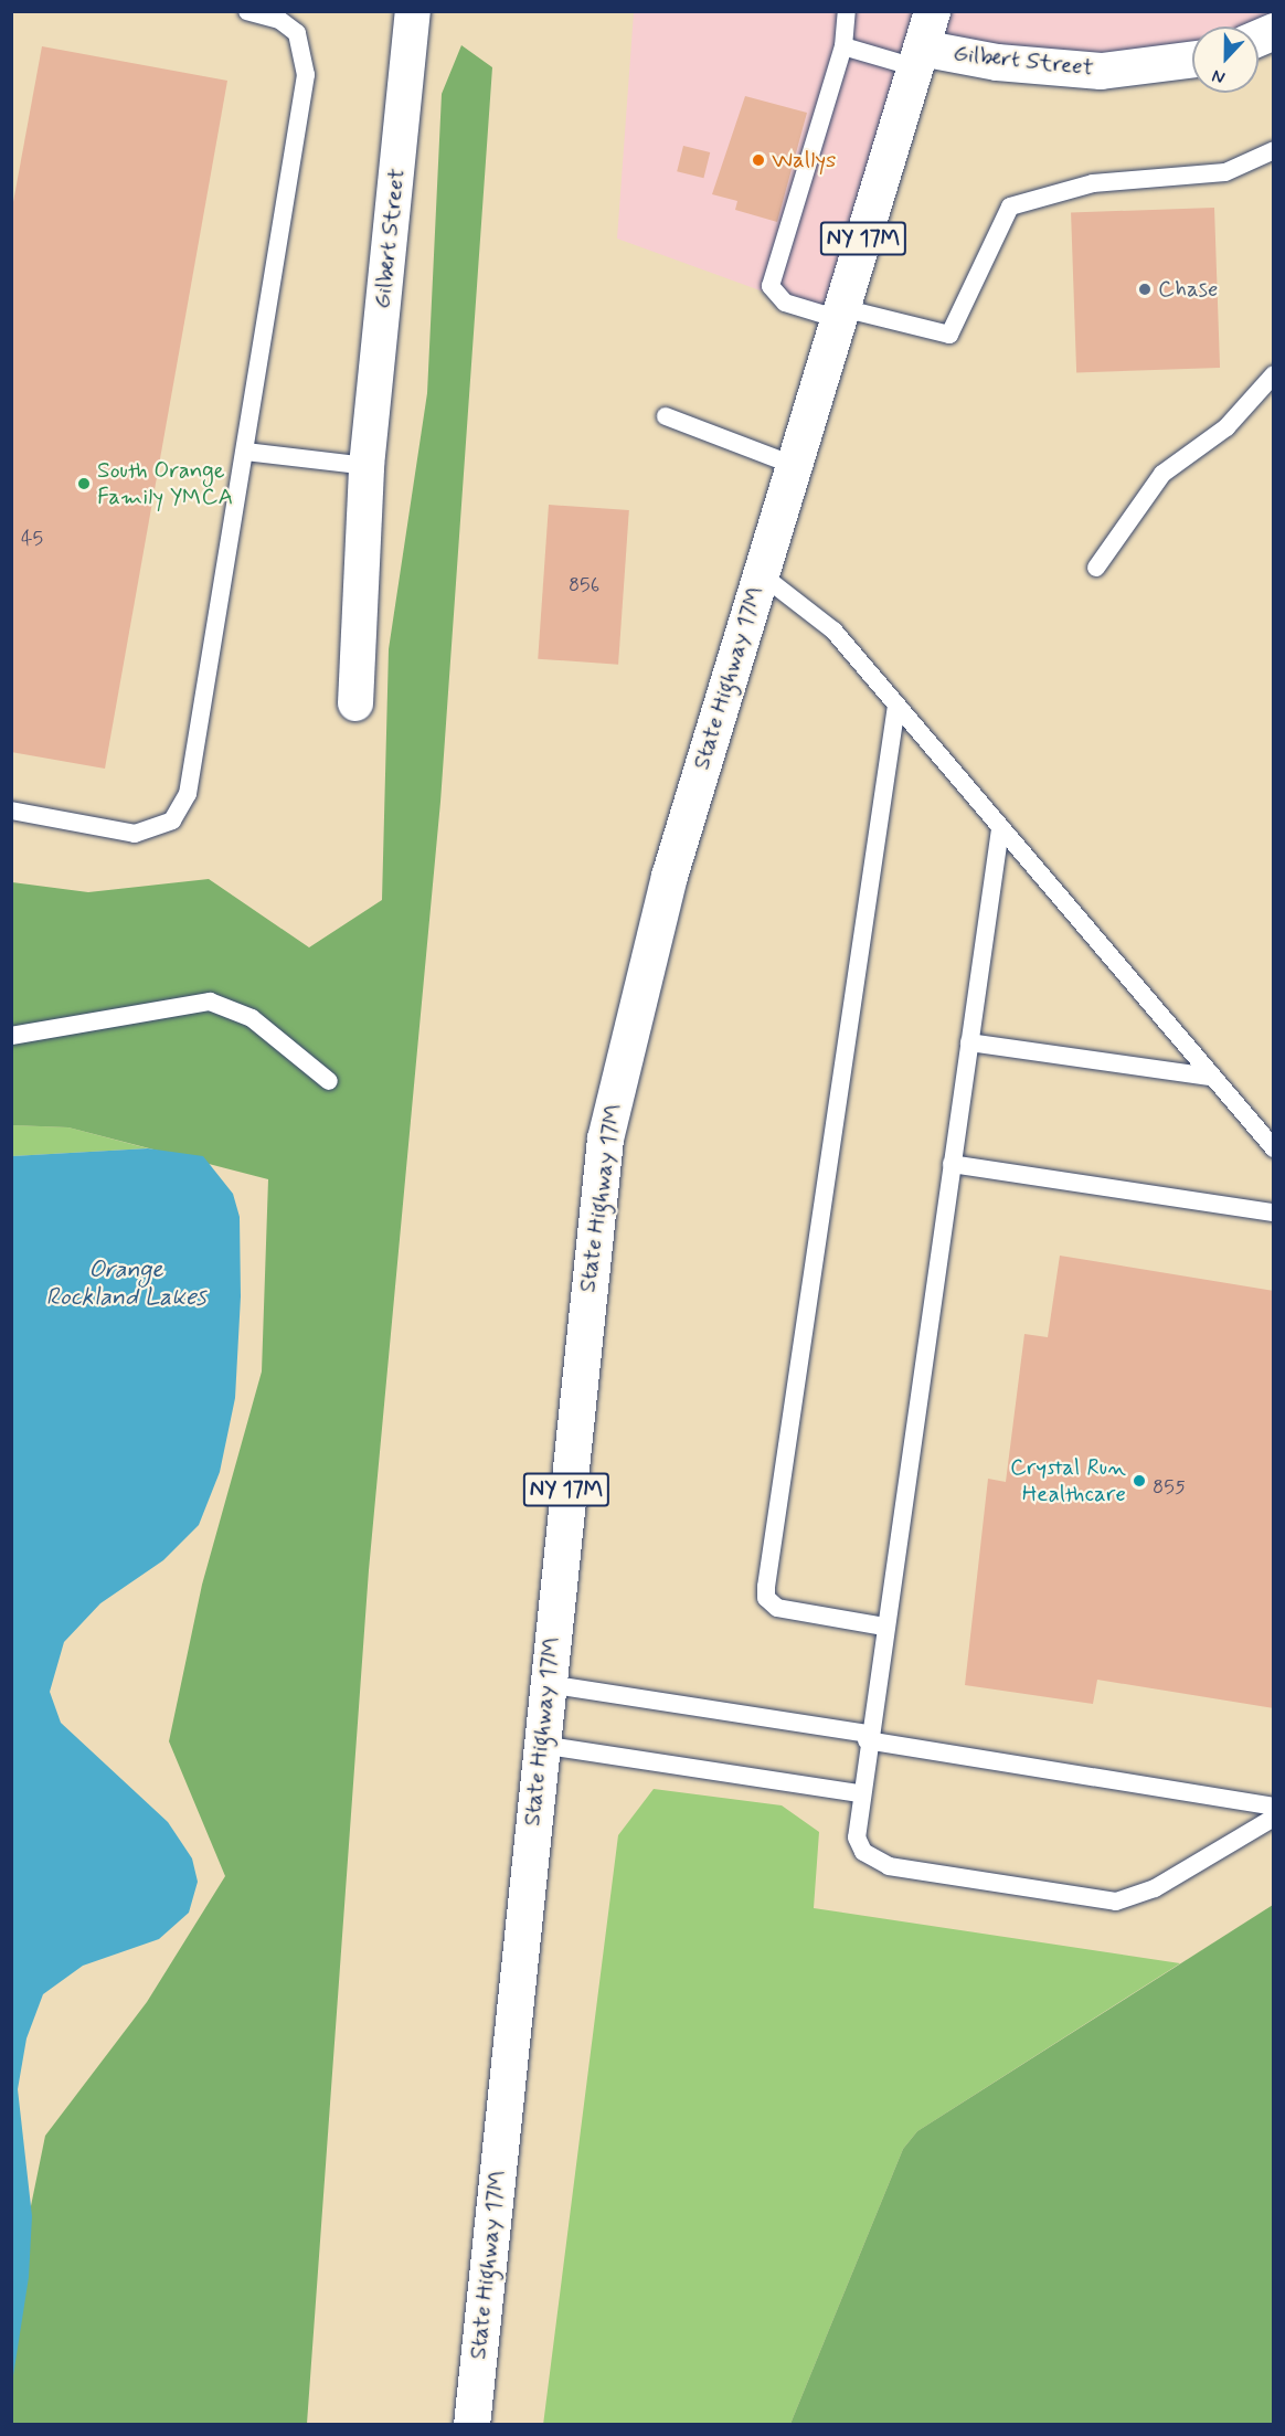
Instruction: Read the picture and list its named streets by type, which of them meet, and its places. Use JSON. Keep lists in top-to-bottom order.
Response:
{
  "streets": {
    "main road": ["Gilbert Street", "NY 17M", "State Highway 17M"]
  },
  "crossings": [
    ["Gilbert Street", "State Highway 17M"]
  ],
  "water": ["Orange Rockland Lakes"],
  "places": [
    "Wallys",
    "Chase",
    "South Orange Family YMCA",
    "Crystal Run Healthcare"
  ],
  "house_numbers": ["45", "856", "855"],
  "north": "bottom"
}
